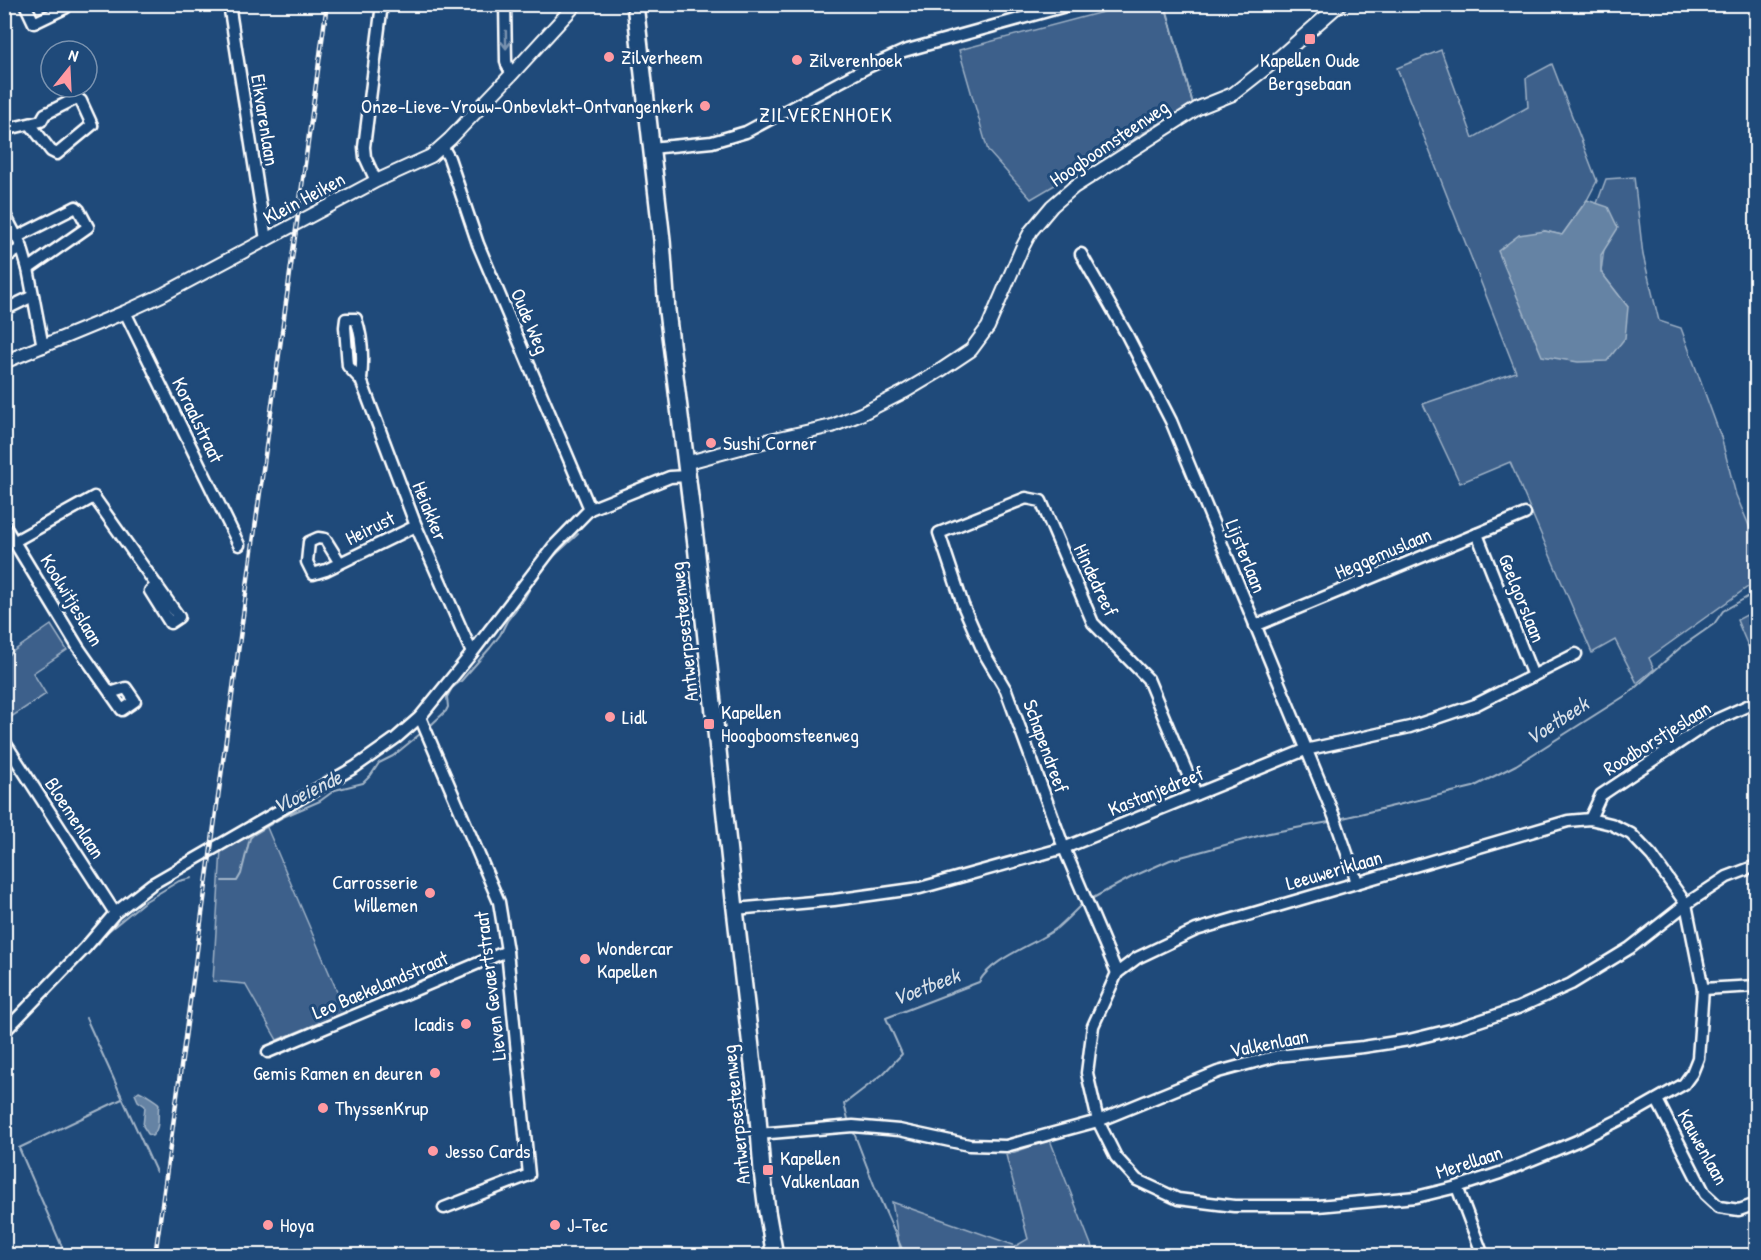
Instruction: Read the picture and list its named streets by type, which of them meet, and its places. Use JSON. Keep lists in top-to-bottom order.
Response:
{
  "streets": {
    "main road": ["Antwerpsesteenweg"],
    "street": [
      "Eikvarenlaan",
      "Hoogboomsteenweg",
      "Klein Heiken",
      "Oude Weg",
      "Koraalstraat",
      "Heiakker",
      "Heirust",
      "Heggemuslaan",
      "Lijsterlaan",
      "Hindedreef",
      "Geelgorslaan",
      "Koolwitjeslaan",
      "Roodborstjeslaan",
      "Schapendreef",
      "Kastanjedreef",
      "Bloemenlaan",
      "Leeuweriklaan",
      "Leo Baekelandstraat",
      "Lieven Gevaertstraat",
      "Valkenlaan",
      "Kauwenlaan",
      "Merellaan"
    ]
  },
  "crossings": [
    ["Eikvarenlaan", "Klein Heiken"],
    ["Hoogboomsteenweg", "Antwerpsesteenweg"],
    ["Klein Heiken", "Oude Weg"],
    ["Klein Heiken", "Koraalstraat"],
    ["Heiakker", "Heirust"],
    ["Heggemuslaan", "Lijsterlaan"],
    ["Heggemuslaan", "Geelgorslaan"],
    ["Lijsterlaan", "Kastanjedreef"],
    ["Lijsterlaan", "Leeuweriklaan"],
    ["Hindedreef", "Schapendreef"],
    ["Hindedreef", "Kastanjedreef"],
    ["Geelgorslaan", "Kastanjedreef"],
    ["Antwerpsesteenweg", "Kastanjedreef"],
    ["Antwerpsesteenweg", "Valkenlaan"],
    ["Roodborstjeslaan", "Leeuweriklaan"],
    ["Schapendreef", "Kastanjedreef"],
    ["Schapendreef", "Leeuweriklaan"],
    ["Leeuweriklaan", "Valkenlaan"],
    ["Leeuweriklaan", "Merellaan"],
    ["Leo Baekelandstraat", "Lieven Gevaertstraat"],
    ["Valkenlaan", "Merellaan"],
    ["Kauwenlaan", "Merellaan"]
  ],
  "districts": ["ZILVERENHOEK"],
  "water": ["Voetbeek", "Vloeiende"],
  "places": {
    "transit": ["Kapellen Oude Bergsebaan", "Kapellen Hoogboomsteenweg", "Kapellen Valkenlaan"],
    "other": [
      "Zilverheem",
      "Zilverenhoek",
      "Onze-Lieve-Vrouw-Onbevlekt-Ontvangenkerk",
      "Sushi Corner",
      "Lidl",
      "Carrosserie Willemen",
      "Wondercar Kapellen",
      "Icadis",
      "Gemis Ramen en deuren",
      "ThyssenKrup",
      "Jesso Cards",
      "Hoya",
      "J-Tec"
    ]
  },
  "north": "top"
}
